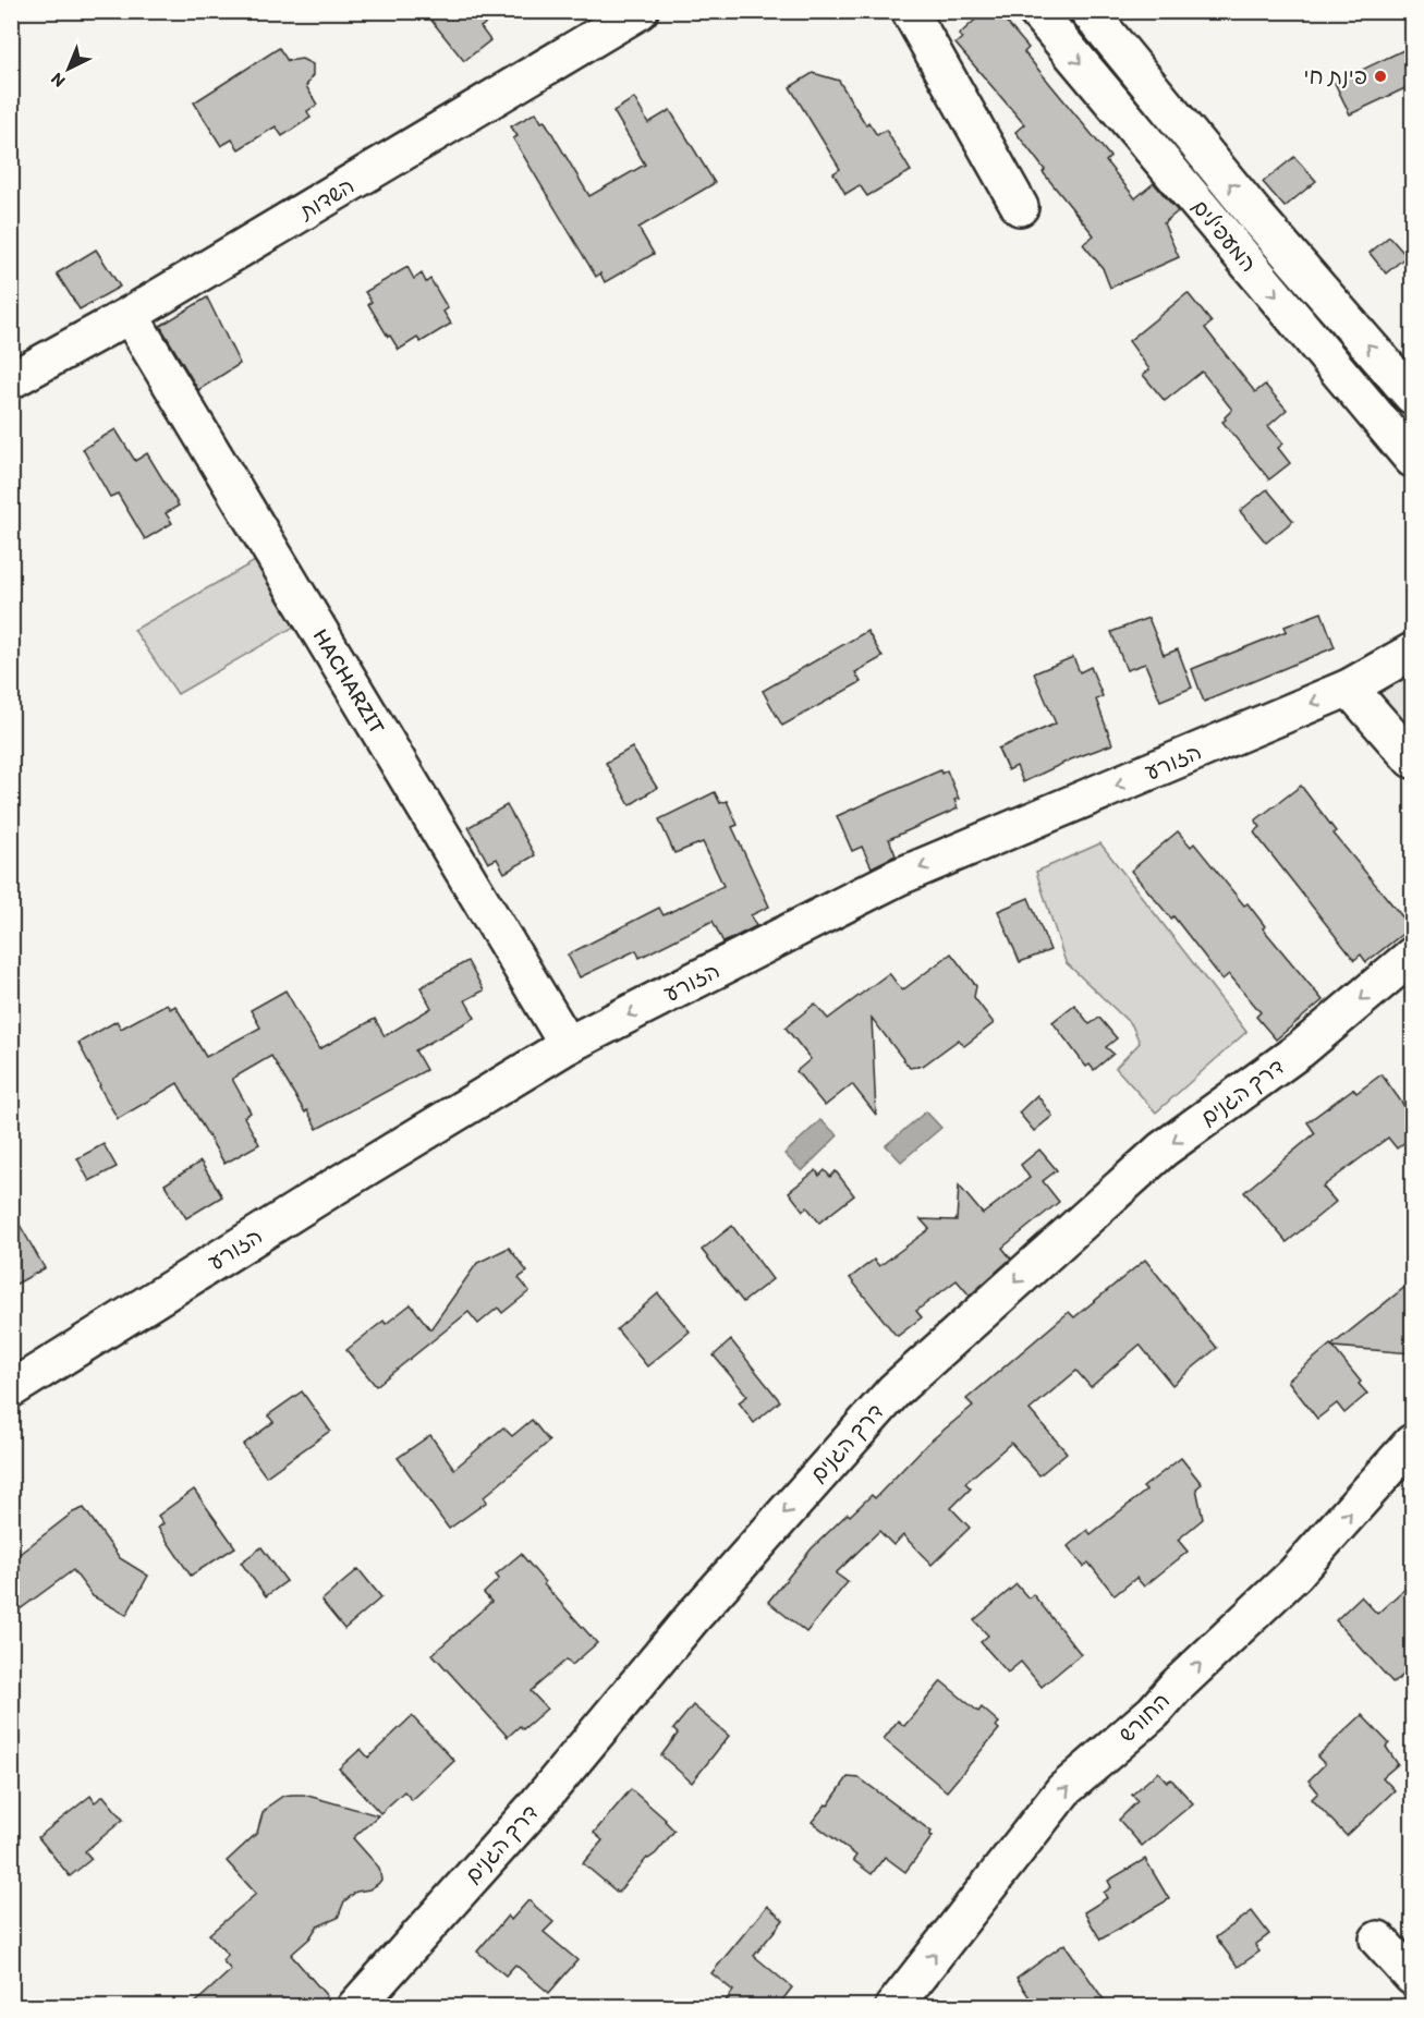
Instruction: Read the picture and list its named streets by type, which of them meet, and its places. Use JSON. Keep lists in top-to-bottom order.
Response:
{
  "streets": {
    "street": [
      "השדות",
      "המעפילים",
      "HACHARZIT",
      "הזורע",
      "דרך הגנים",
      "החורש"
    ]
  },
  "crossings": [
    ["השדות", "HACHARZIT"],
    ["HACHARZIT", "הזורע"]
  ],
  "one_way": ["הזורע", "דרך הגנים", "החורש"],
  "places": ["פינת חי"],
  "north": "bottom left"
}
